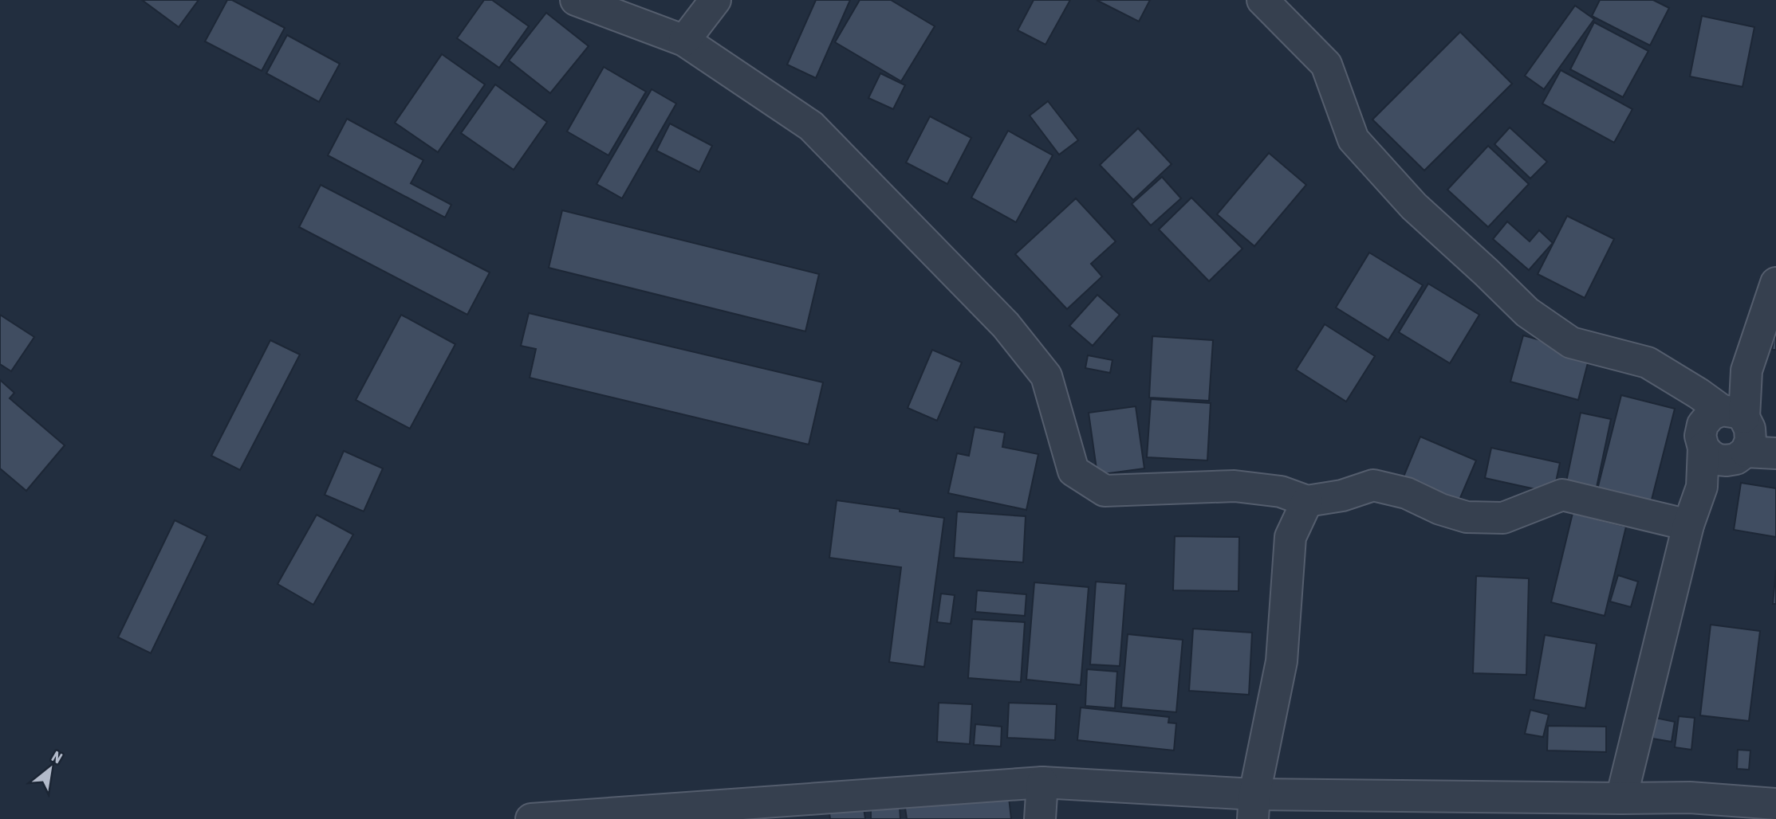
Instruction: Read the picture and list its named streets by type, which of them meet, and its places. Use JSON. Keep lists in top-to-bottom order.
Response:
{
  "north": "top right"
}
